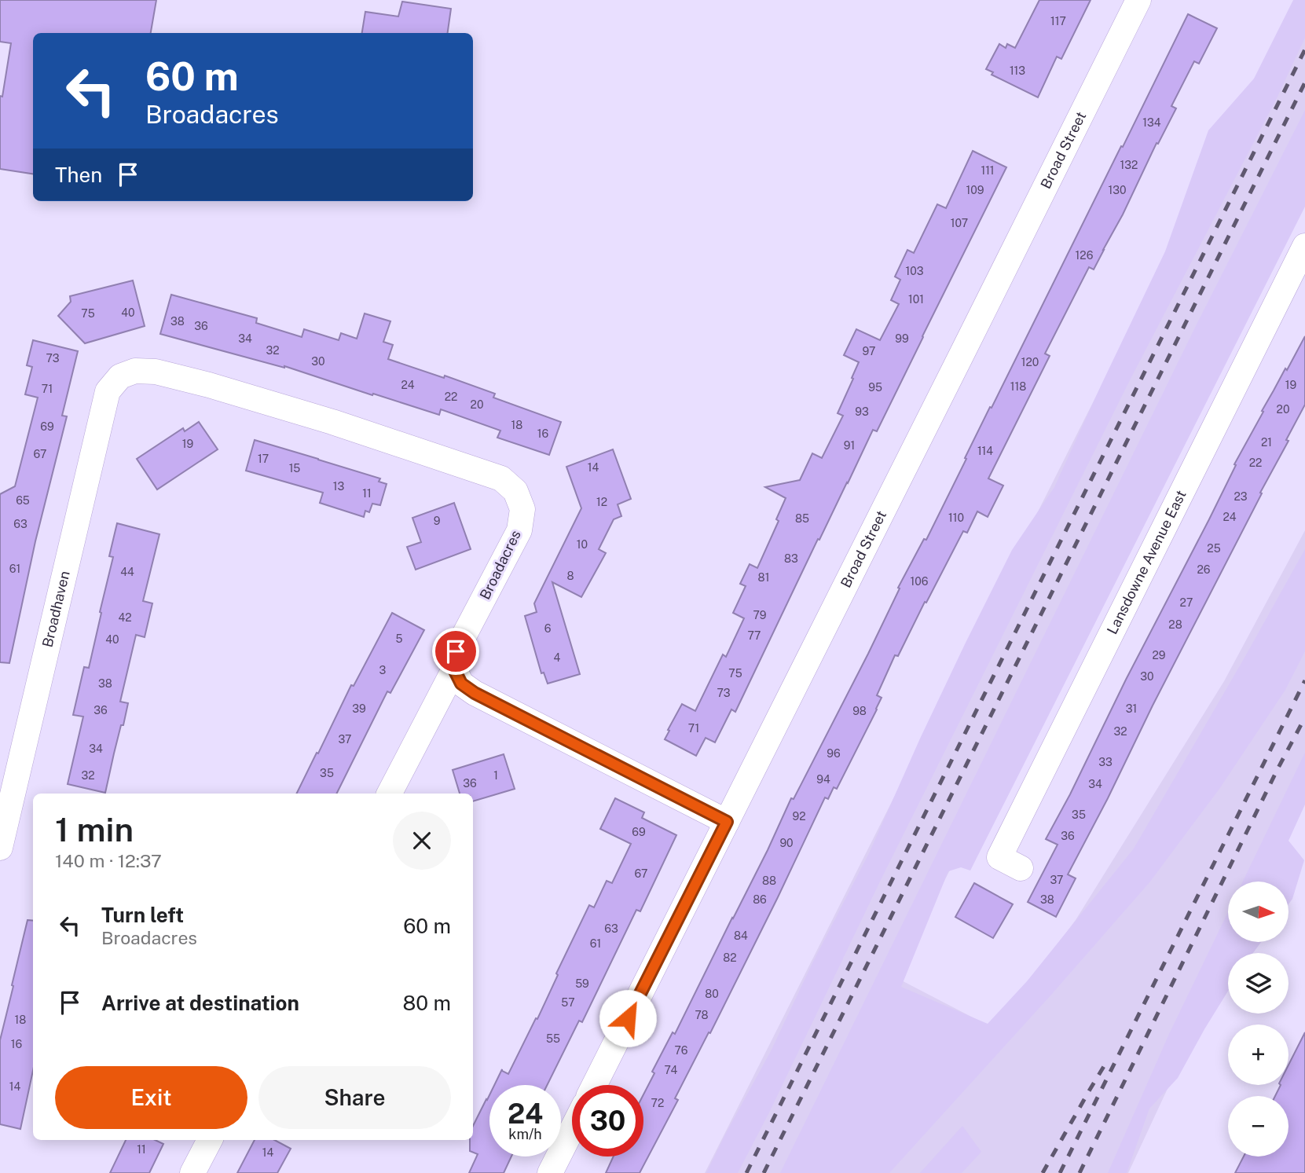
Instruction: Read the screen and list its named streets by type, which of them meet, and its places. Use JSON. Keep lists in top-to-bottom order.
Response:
{
  "streets": {
    "street": [
      "Broad Street",
      "Lansdowne Avenue East",
      "Broadacres",
      "Broadhaven"
    ]
  },
  "crossings": [
    ["Broadacres", "Broadhaven"]
  ],
  "house_numbers": [
    "117",
    "113",
    "134",
    "132",
    "111",
    "109",
    "130",
    "107",
    "126",
    "103",
    "101",
    "40",
    "75",
    "38",
    "36",
    "34",
    "99",
    "32",
    "97",
    "73",
    "30",
    "120",
    "24",
    "19",
    "118",
    "95",
    "71",
    "22",
    "20",
    "20",
    "93",
    "18",
    "69",
    "16",
    "21",
    "19",
    "91",
    "114",
    "67",
    "17",
    "22",
    "14",
    "15",
    "13",
    "11",
    "23",
    "65",
    "12",
    "24",
    "110",
    "85",
    "9",
    "63",
    "10",
    "25",
    "83",
    "61",
    "26",
    "44",
    "8",
    "81",
    "106",
    "27",
    "79",
    "42",
    "28",
    "6",
    "77",
    "5",
    "40",
    "29",
    "4",
    "3",
    "75",
    "30",
    "38",
    "73",
    "39",
    "31",
    "36",
    "98",
    "71",
    "32",
    "37",
    "34",
    "96",
    "33",
    "35",
    "32",
    "1",
    "94",
    "36",
    "34",
    "35",
    "92",
    "69",
    "36",
    "90",
    "67",
    "37",
    "88",
    "86",
    "38",
    "63",
    "84",
    "61",
    "82",
    "59",
    "80",
    "57",
    "78",
    "18",
    "55",
    "16",
    "76",
    "74",
    "14",
    "72",
    "11",
    "14"
  ],
  "north": "right",
  "page": {
    "turn": ["60 m", "Broadacres"],
    "then": "Then",
    "heading": ["1 min", "140 m · 12:37"],
    "map_buttons": ["+", "−"],
    "list": [
      {
        "name": "Turn left",
        "note": "Broadacres",
        "value": "60 m"
      },
      {
        "name": "Arrive at destination",
        "value": "80 m"
      }
    ],
    "buttons": ["Exit", "Share"],
    "speed": "24 km/h",
    "limit": "30"
  }
}
